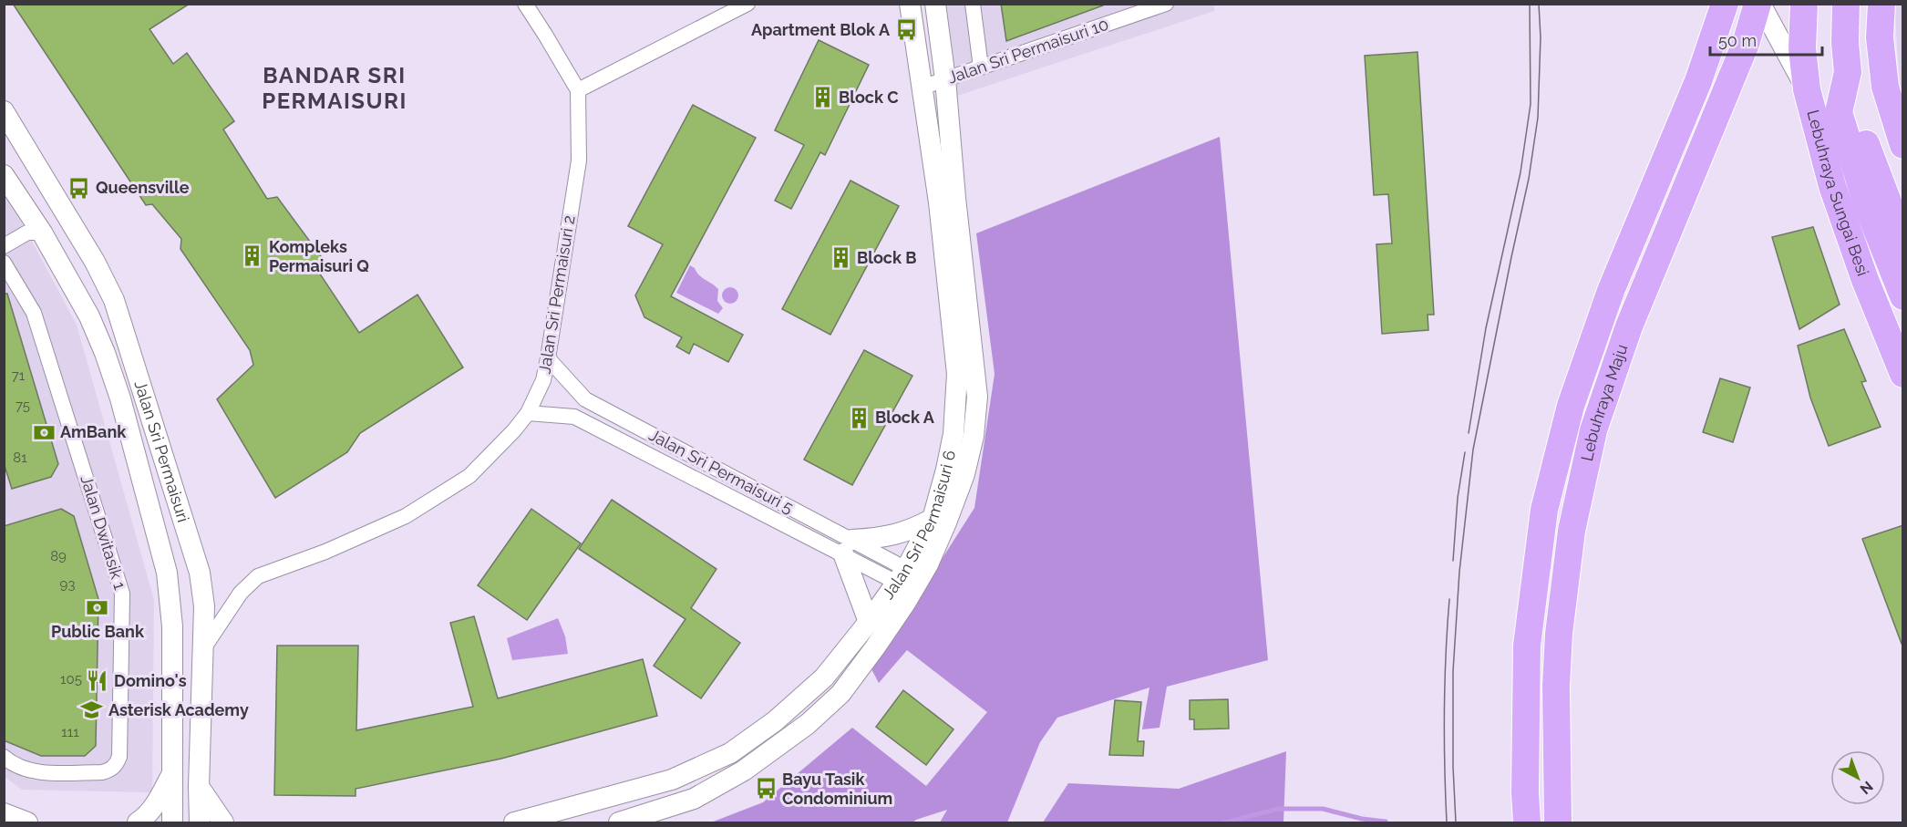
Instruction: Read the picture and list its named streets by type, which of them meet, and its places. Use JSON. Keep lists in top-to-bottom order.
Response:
{
  "streets": {
    "highway": ["Lebuhraya Sungai Besi", "Lebuhraya Maju"],
    "street": [
      "Jalan Sri Permaisuri 10",
      "Jalan Sri Permaisuri 2",
      "Jalan Sri Permaisuri",
      "Jalan Sri Permaisuri 5",
      "Jalan Sri Permaisuri 6",
      "Jalan Dwitasik 1"
    ]
  },
  "crossings": [
    ["Jalan Sri Permaisuri 10", "Jalan Sri Permaisuri 6"],
    ["Jalan Sri Permaisuri 2", "Jalan Sri Permaisuri"],
    ["Jalan Sri Permaisuri 2", "Jalan Sri Permaisuri 5"],
    ["Jalan Sri Permaisuri 5", "Jalan Sri Permaisuri 6"]
  ],
  "districts": ["BANDAR SRI PERMAISURI"],
  "places": {
    "bus stop": ["Apartment Blok A", "Queensville", "Bayu Tasik Condominium"],
    "building": [
      "Block C",
      "Kompleks Permaisuri Q",
      "Block B",
      "Block A"
    ],
    "bank": ["AmBank", "Public Bank"],
    "restaurant": ["Domino's"],
    "school or university": ["Asterisk Academy"]
  },
  "house_numbers": [
    "71",
    "75",
    "81",
    "89",
    "93",
    "105",
    "111"
  ],
  "scale_bar": "50 m",
  "north": "bottom right"
}
